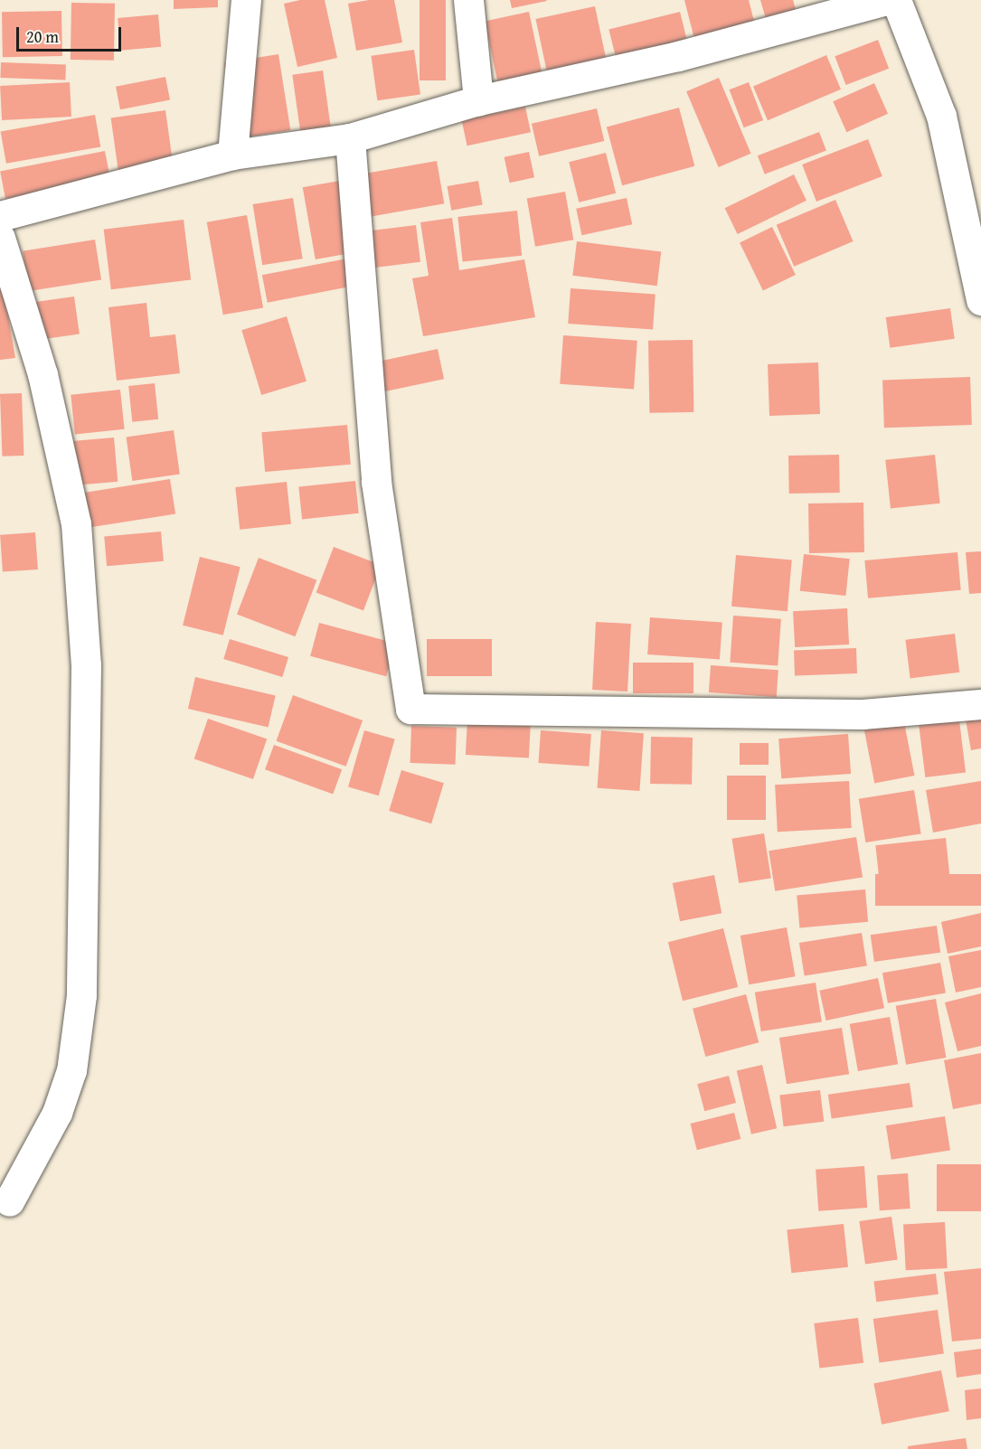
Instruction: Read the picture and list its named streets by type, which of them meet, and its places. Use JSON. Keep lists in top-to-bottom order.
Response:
{
  "scale_bar": "20 m"
}
